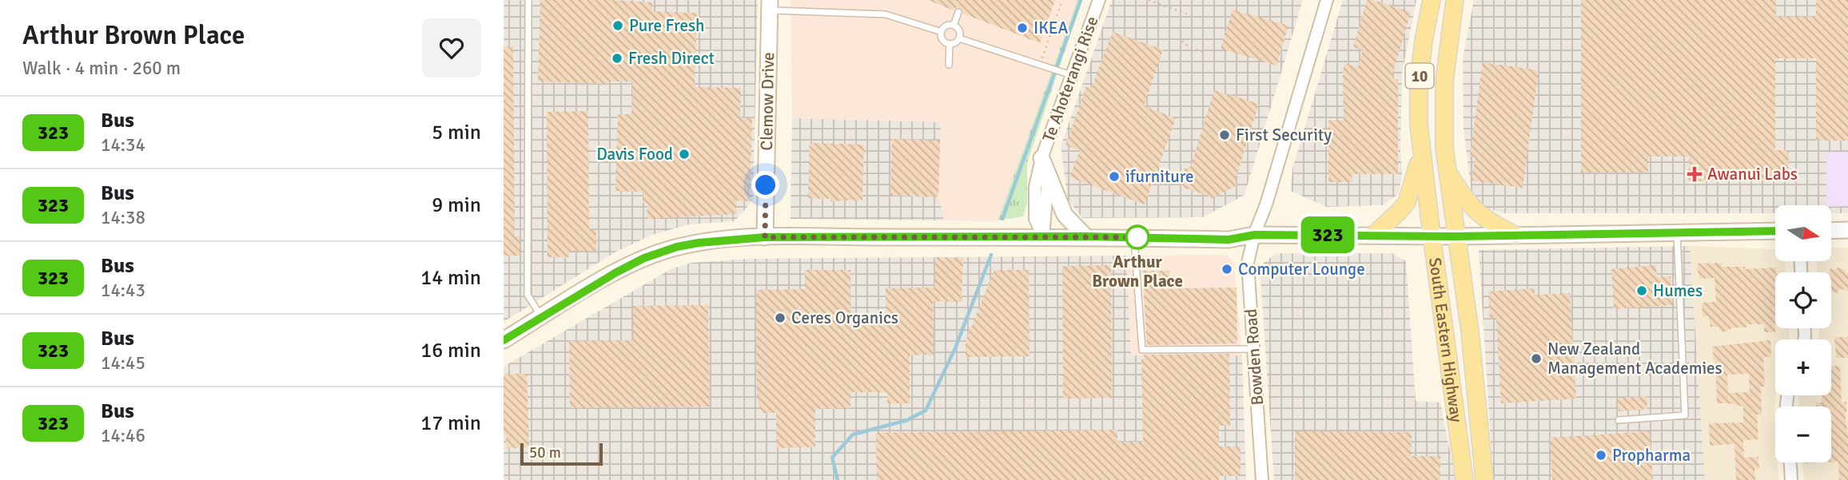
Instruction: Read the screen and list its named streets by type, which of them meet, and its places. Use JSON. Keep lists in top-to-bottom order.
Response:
{
  "streets": {
    "main road": ["10", "Clemow Drive", "South Eastern Highway"],
    "street": ["Te Ahoterangi Rise", "Bowden Road"]
  },
  "places": {
    "other": [
      "Pure Fresh",
      "IKEA",
      "Fresh Direct",
      "First Security",
      "Davis Food",
      "ifurniture",
      "Arthur Brown Place",
      "Computer Lounge",
      "Humes",
      "Ceres Organics",
      "New Zealand Management Academies",
      "Propharma"
    ],
    "health": ["Awanui Labs"]
  },
  "lines": ["bus line 323"],
  "scale_bar": "50 m",
  "north": "right",
  "page": {
    "heading": ["Arthur Brown Place", "Walk · 4 min · 260 m"],
    "on_map": "323",
    "list": [
      {
        "mark": "323",
        "name": "Bus",
        "note": "14:34",
        "value": "5 min"
      },
      {
        "mark": "323",
        "name": "Bus",
        "note": "14:38",
        "value": "9 min"
      },
      {
        "mark": "323",
        "name": "Bus",
        "note": "14:43",
        "value": "14 min"
      },
      {
        "mark": "323",
        "name": "Bus",
        "note": "14:45",
        "value": "16 min"
      },
      {
        "mark": "323",
        "name": "Bus",
        "note": "14:46",
        "value": "17 min"
      }
    ],
    "map_buttons": ["+", "−"],
    "scale": "50 m"
  }
}
